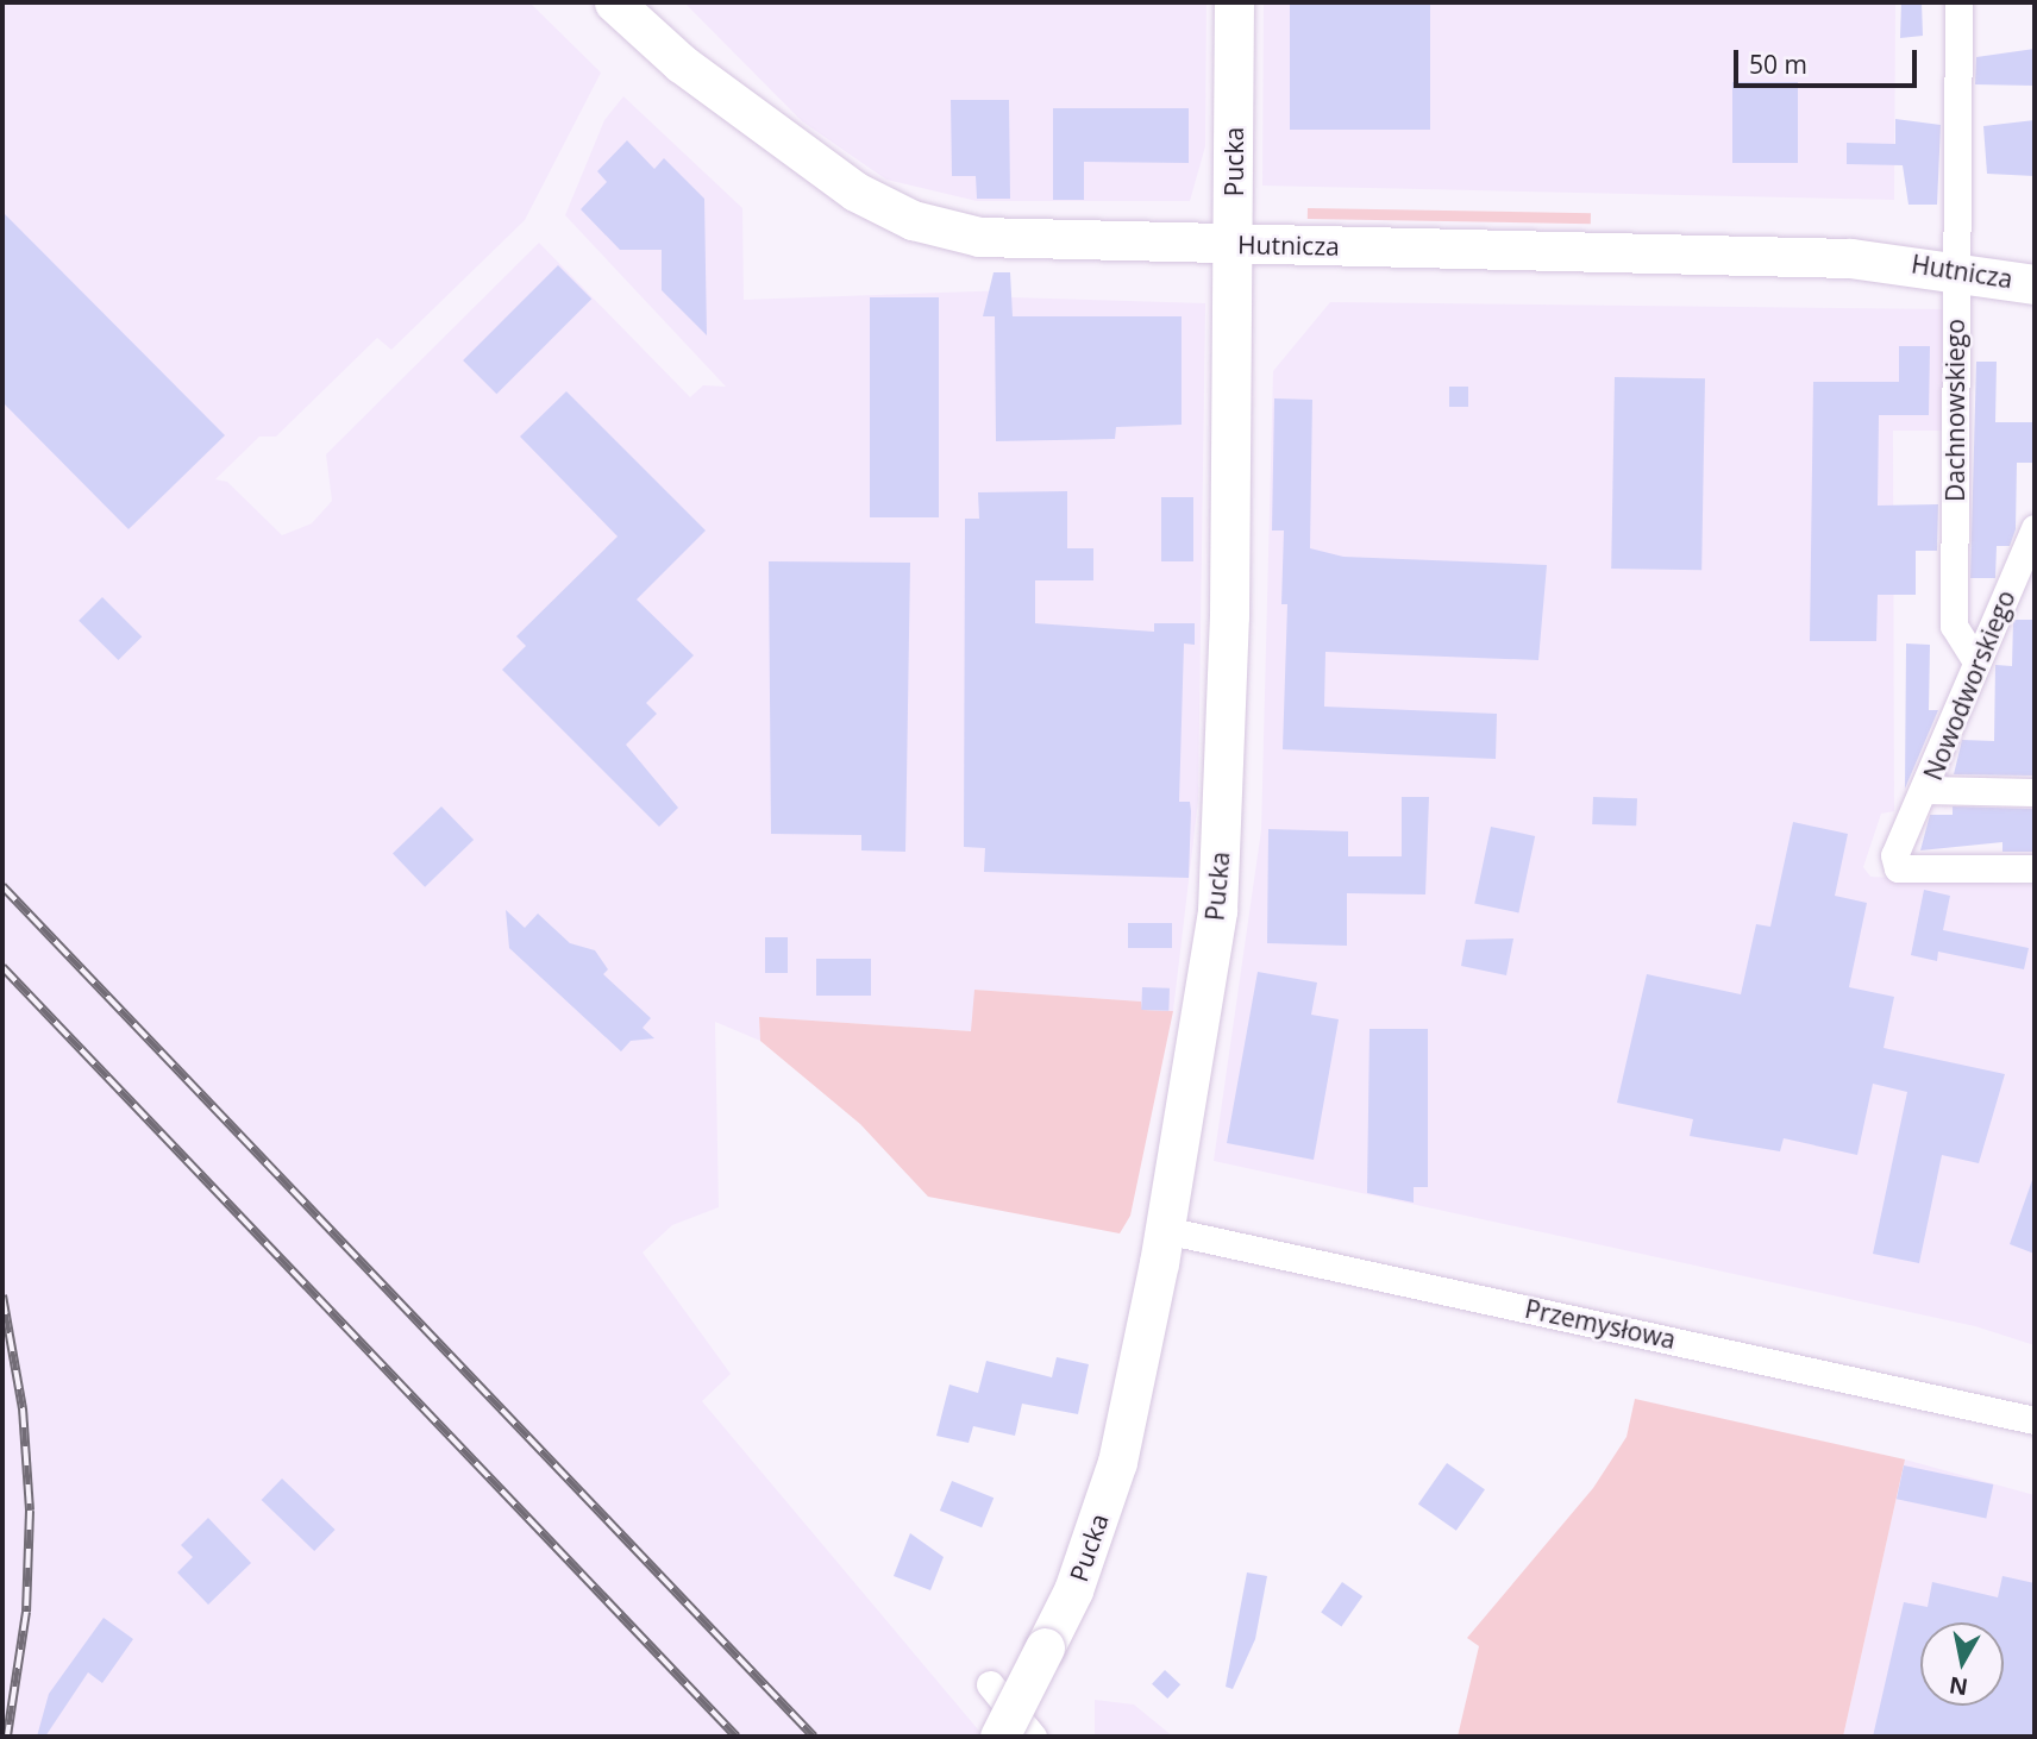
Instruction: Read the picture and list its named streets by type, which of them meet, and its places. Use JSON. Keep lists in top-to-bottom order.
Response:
{
  "streets": {
    "street": [
      "Pucka",
      "Hutnicza",
      "Dachnowskiego",
      "Nowodworskiego",
      "Przemysłowa"
    ]
  },
  "crossings": [
    ["Pucka", "Hutnicza"],
    ["Pucka", "Przemysłowa"],
    ["Hutnicza", "Dachnowskiego"],
    ["Dachnowskiego", "Nowodworskiego"]
  ],
  "scale_bar": "50 m",
  "north": "bottom"
}
